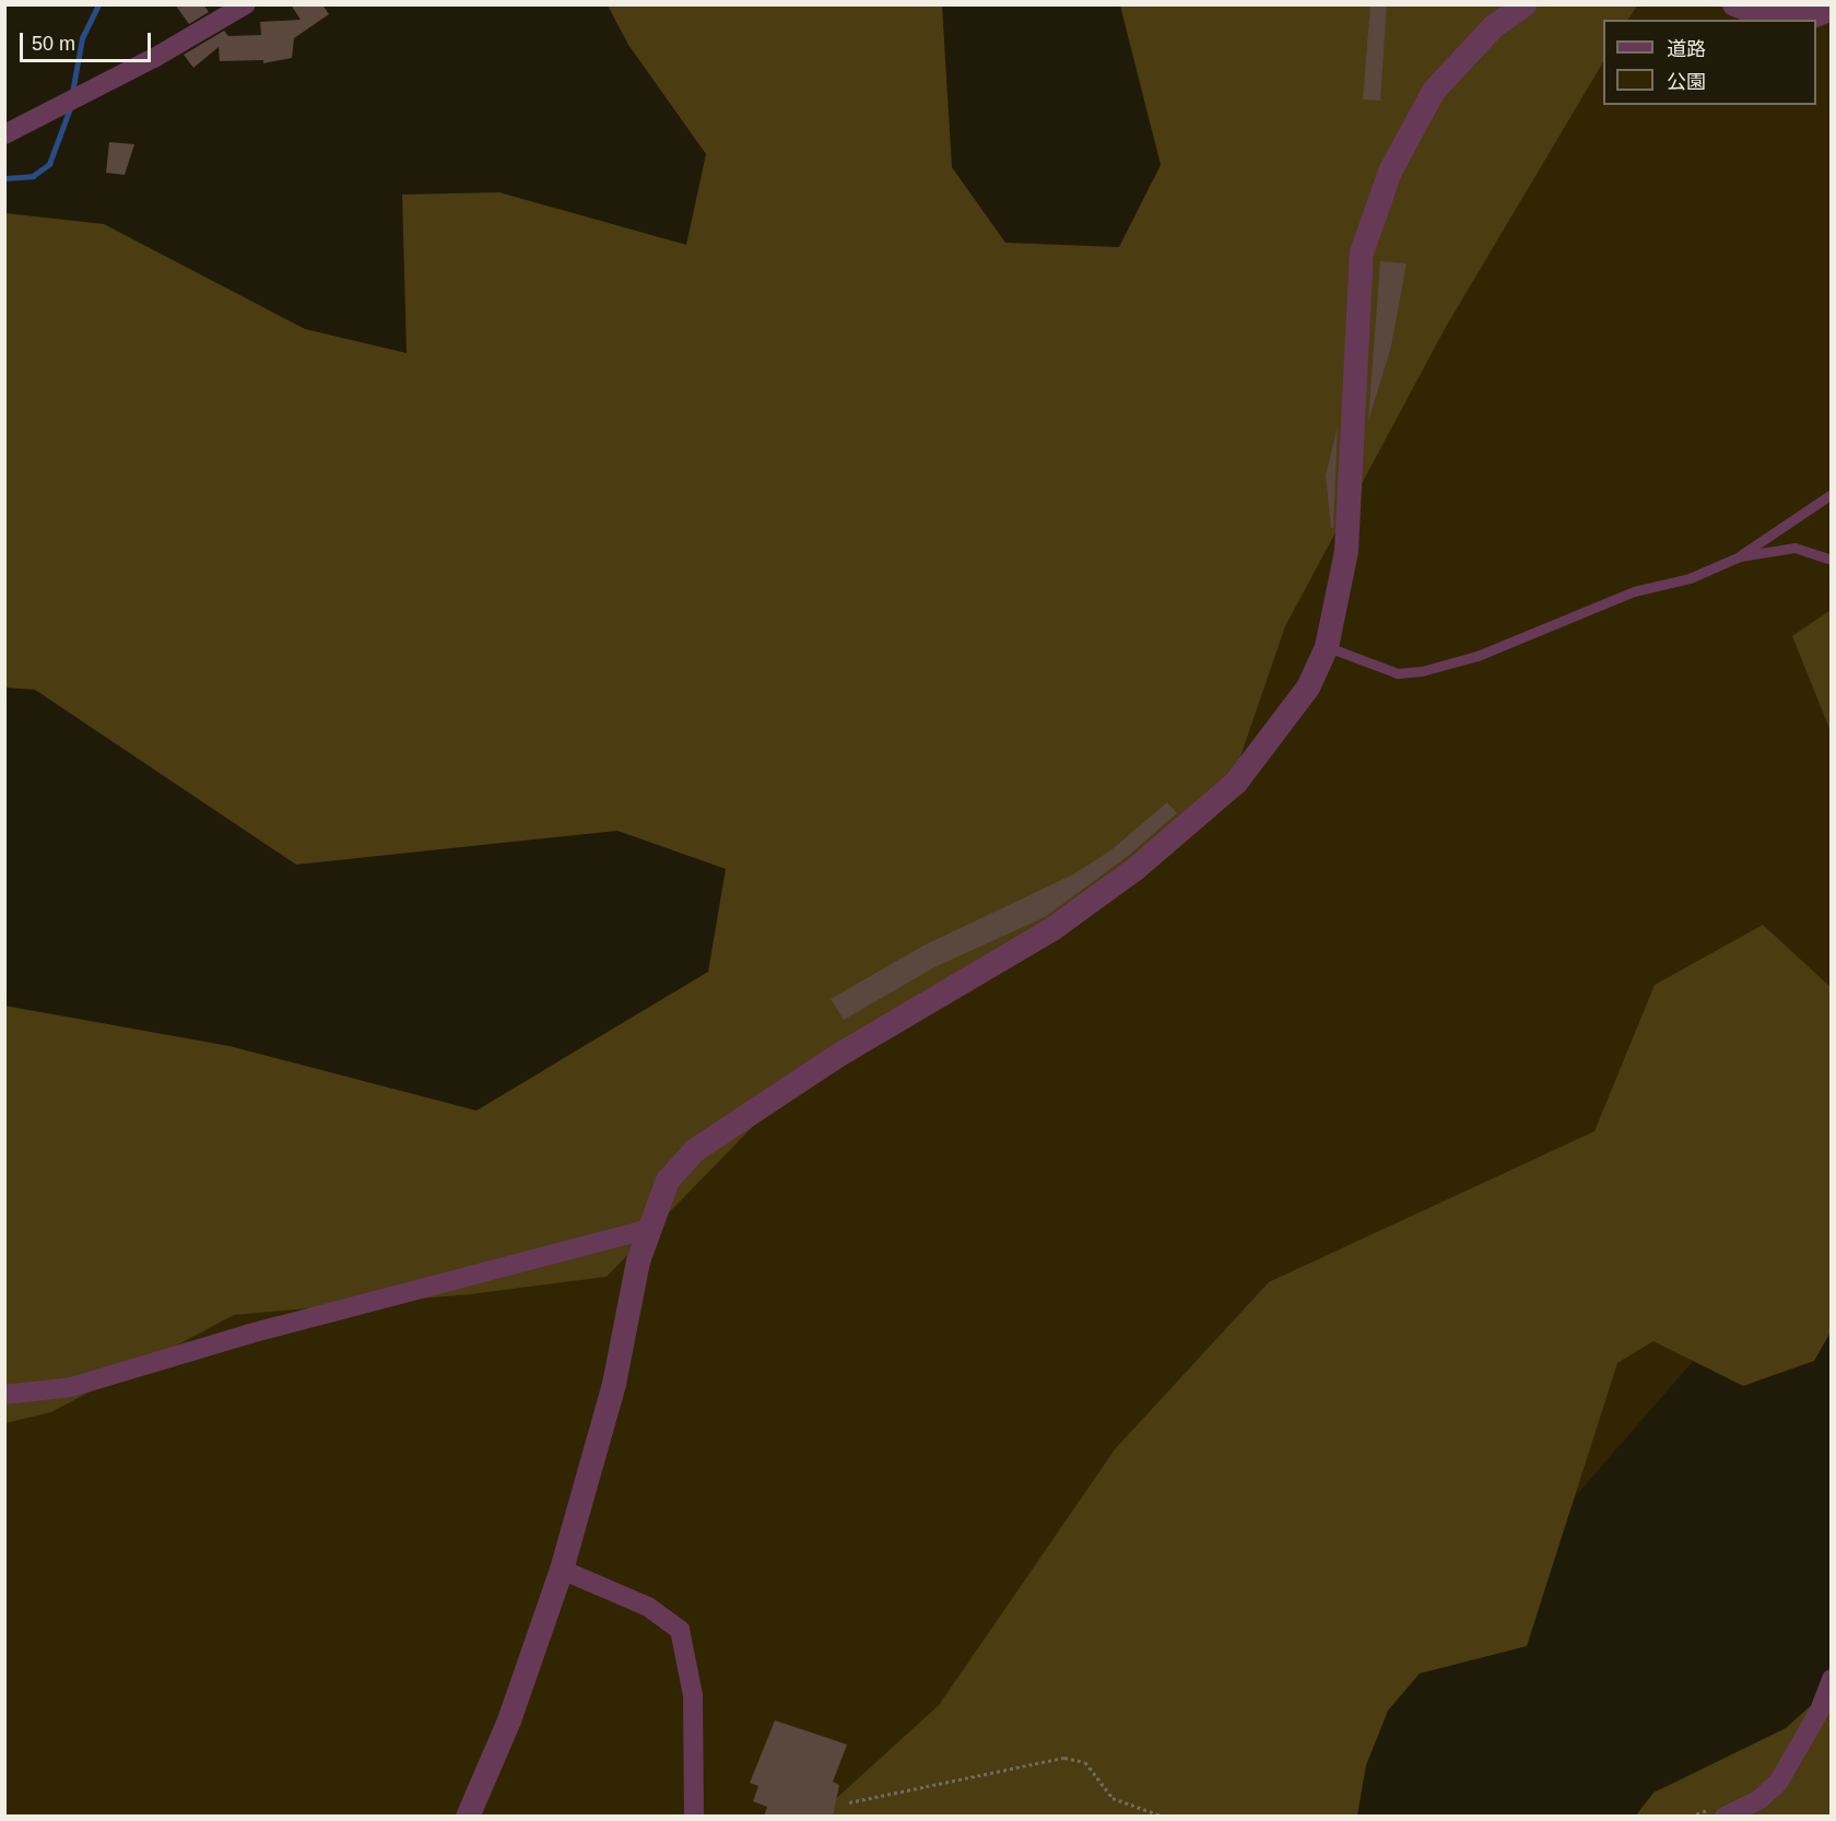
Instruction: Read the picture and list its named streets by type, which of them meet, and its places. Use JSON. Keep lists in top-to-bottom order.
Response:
{
  "legend": ["道路", "公園"],
  "scale_bar": "50 m"
}
